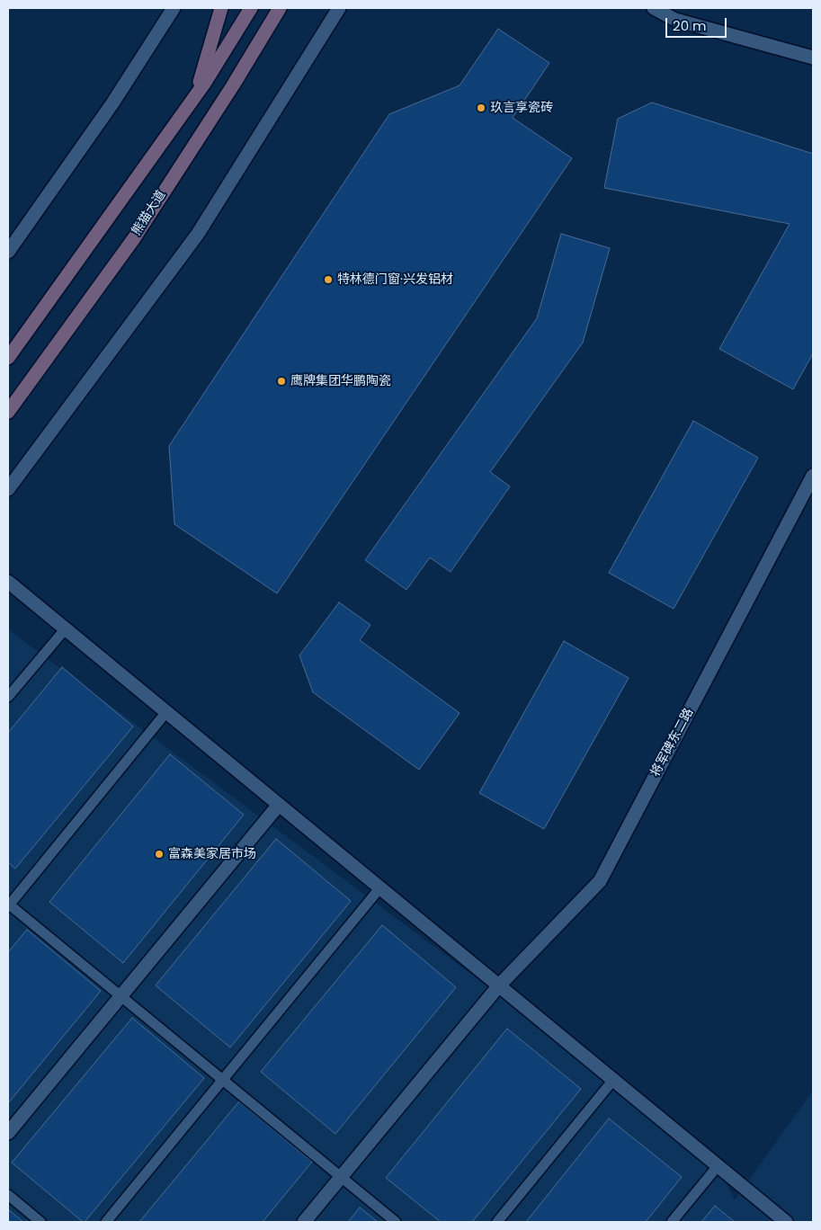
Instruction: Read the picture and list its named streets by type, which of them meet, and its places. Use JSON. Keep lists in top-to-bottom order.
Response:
{
  "streets": {
    "main road": ["熊猫大道"],
    "street": ["将军碑东二路"]
  },
  "places": [
    "玖言享瓷砖",
    "特林德门窗·兴发铝材",
    "鹰牌集团华鹏陶瓷",
    "富森美家居市场"
  ],
  "scale_bar": "20 m"
}
